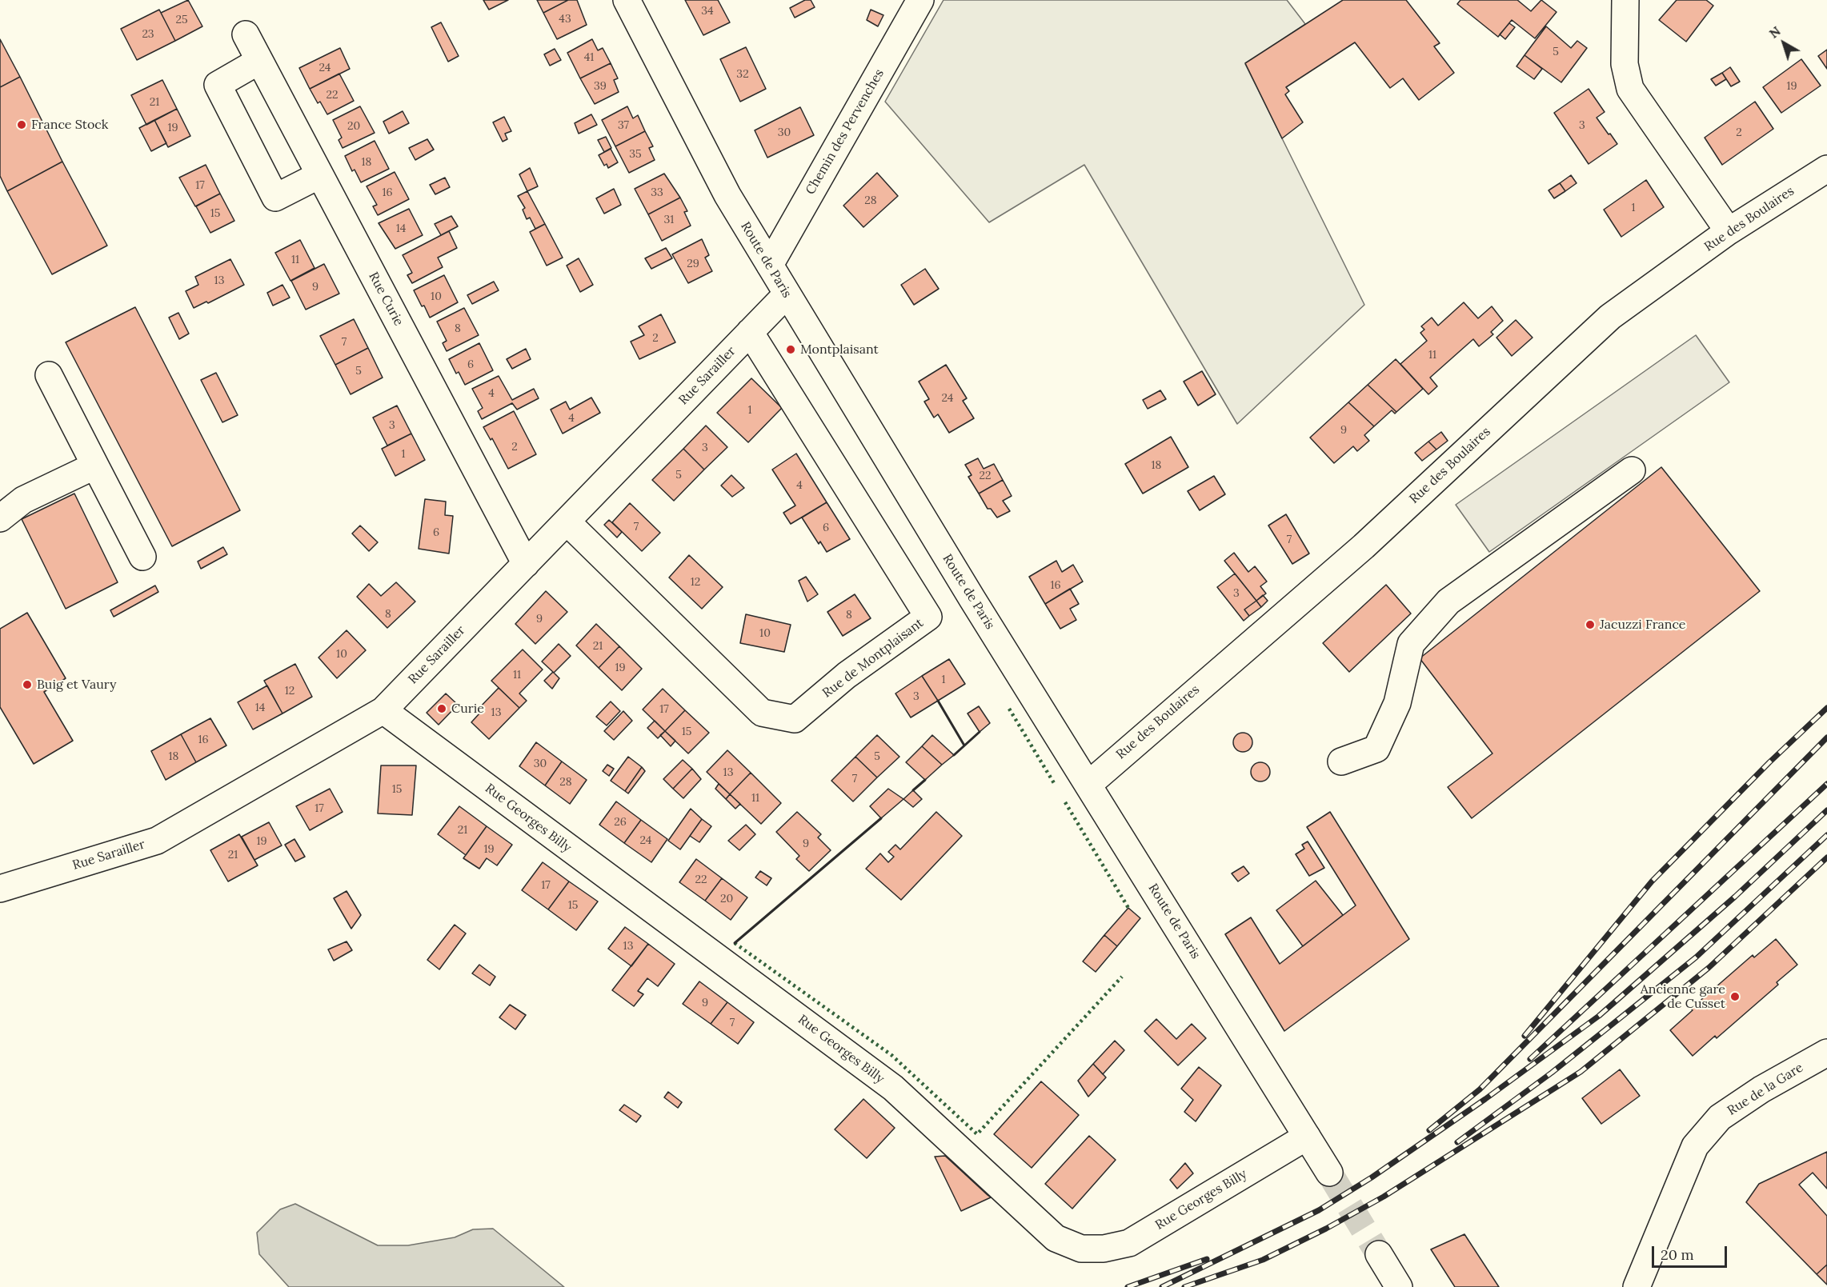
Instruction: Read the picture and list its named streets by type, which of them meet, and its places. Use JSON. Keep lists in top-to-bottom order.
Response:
{
  "streets": {
    "street": [
      "Chemin des Pervenches",
      "Rue des Boulaires",
      "Route de Paris",
      "Rue Curie",
      "Rue Sarailler",
      "Rue de Montplaisant",
      "Rue Georges Billy",
      "Rue de la Gare"
    ]
  },
  "crossings": [
    ["Chemin des Pervenches", "Route de Paris"],
    ["Rue des Boulaires", "Route de Paris"],
    ["Route de Paris", "Rue Sarailler"],
    ["Route de Paris", "Rue Georges Billy"],
    ["Rue Curie", "Rue Sarailler"],
    ["Rue Sarailler", "Rue de Montplaisant"],
    ["Rue Sarailler", "Rue Georges Billy"]
  ],
  "places": [
    "France Stock",
    "Montplaisant",
    "Jacuzzi France",
    "Buig et Vaury",
    "Curie",
    "Ancienne gare de Cusset"
  ],
  "house_numbers": [
    "34",
    "43",
    "25",
    "23",
    "5",
    "41",
    "24",
    "32",
    "39",
    "19",
    "22",
    "21",
    "37",
    "3",
    "20",
    "19",
    "30",
    "2",
    "35",
    "18",
    "17",
    "16",
    "33",
    "28",
    "1",
    "15",
    "31",
    "14",
    "11",
    "29",
    "13",
    "9",
    "10",
    "8",
    "2",
    "7",
    "11",
    "6",
    "5",
    "4",
    "24",
    "1",
    "4",
    "3",
    "9",
    "2",
    "3",
    "1",
    "18",
    "5",
    "22",
    "4",
    "7",
    "6",
    "6",
    "7",
    "12",
    "16",
    "3",
    "8",
    "8",
    "9",
    "10",
    "21",
    "10",
    "19",
    "11",
    "1",
    "12",
    "3",
    "14",
    "17",
    "13",
    "15",
    "16",
    "18",
    "5",
    "30",
    "13",
    "7",
    "28",
    "15",
    "11",
    "17",
    "26",
    "21",
    "24",
    "19",
    "9",
    "19",
    "21",
    "22",
    "17",
    "20",
    "15",
    "13",
    "9",
    "7"
  ],
  "scale_bar": "20 m",
  "north": "top left"
}
